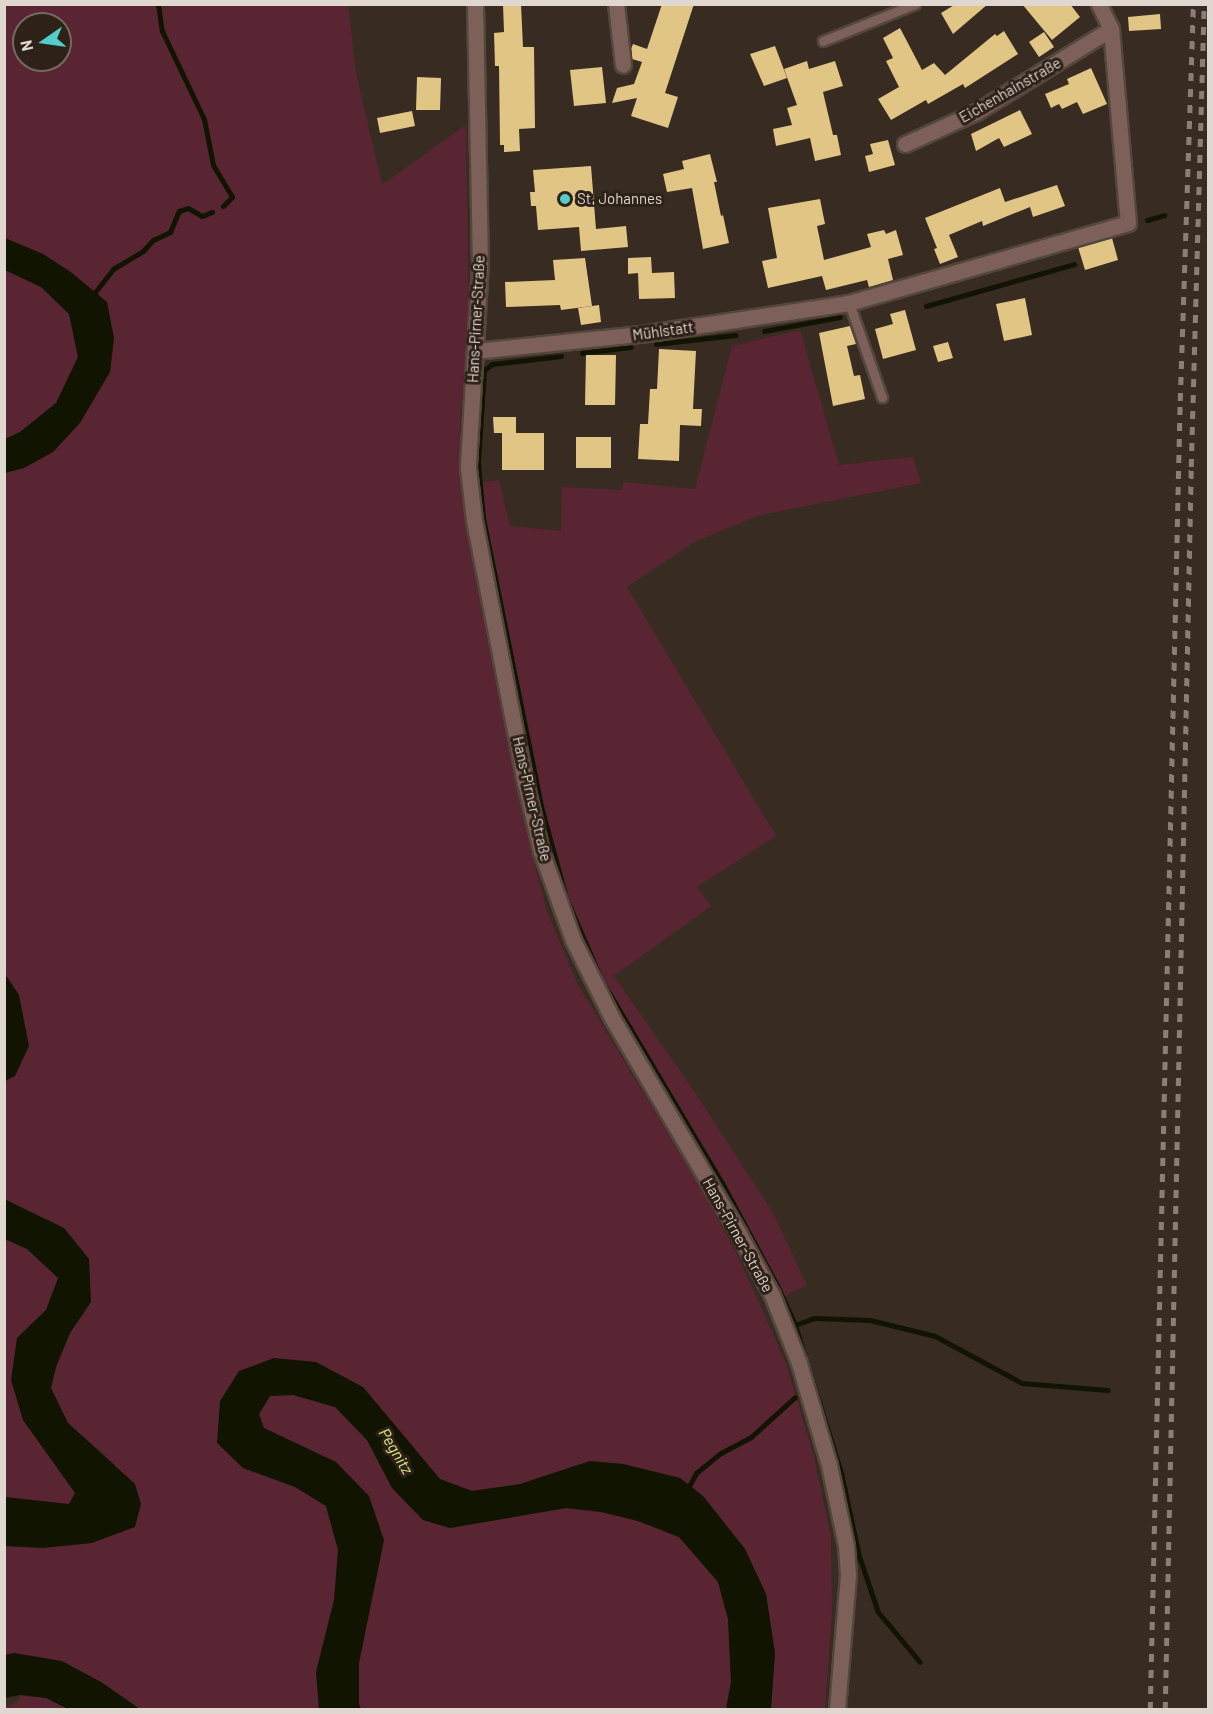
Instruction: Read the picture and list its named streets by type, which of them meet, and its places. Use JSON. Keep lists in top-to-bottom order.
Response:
{
  "streets": {
    "street": ["Eichenhainstraße", "Hans-Pirner-Straße", "Mühlstatt"]
  },
  "crossings": [
    ["Eichenhainstraße", "Mühlstatt"],
    ["Hans-Pirner-Straße", "Mühlstatt"]
  ],
  "water": ["Pegnitz"],
  "places": ["St. Johannes"],
  "north": "left"
}
